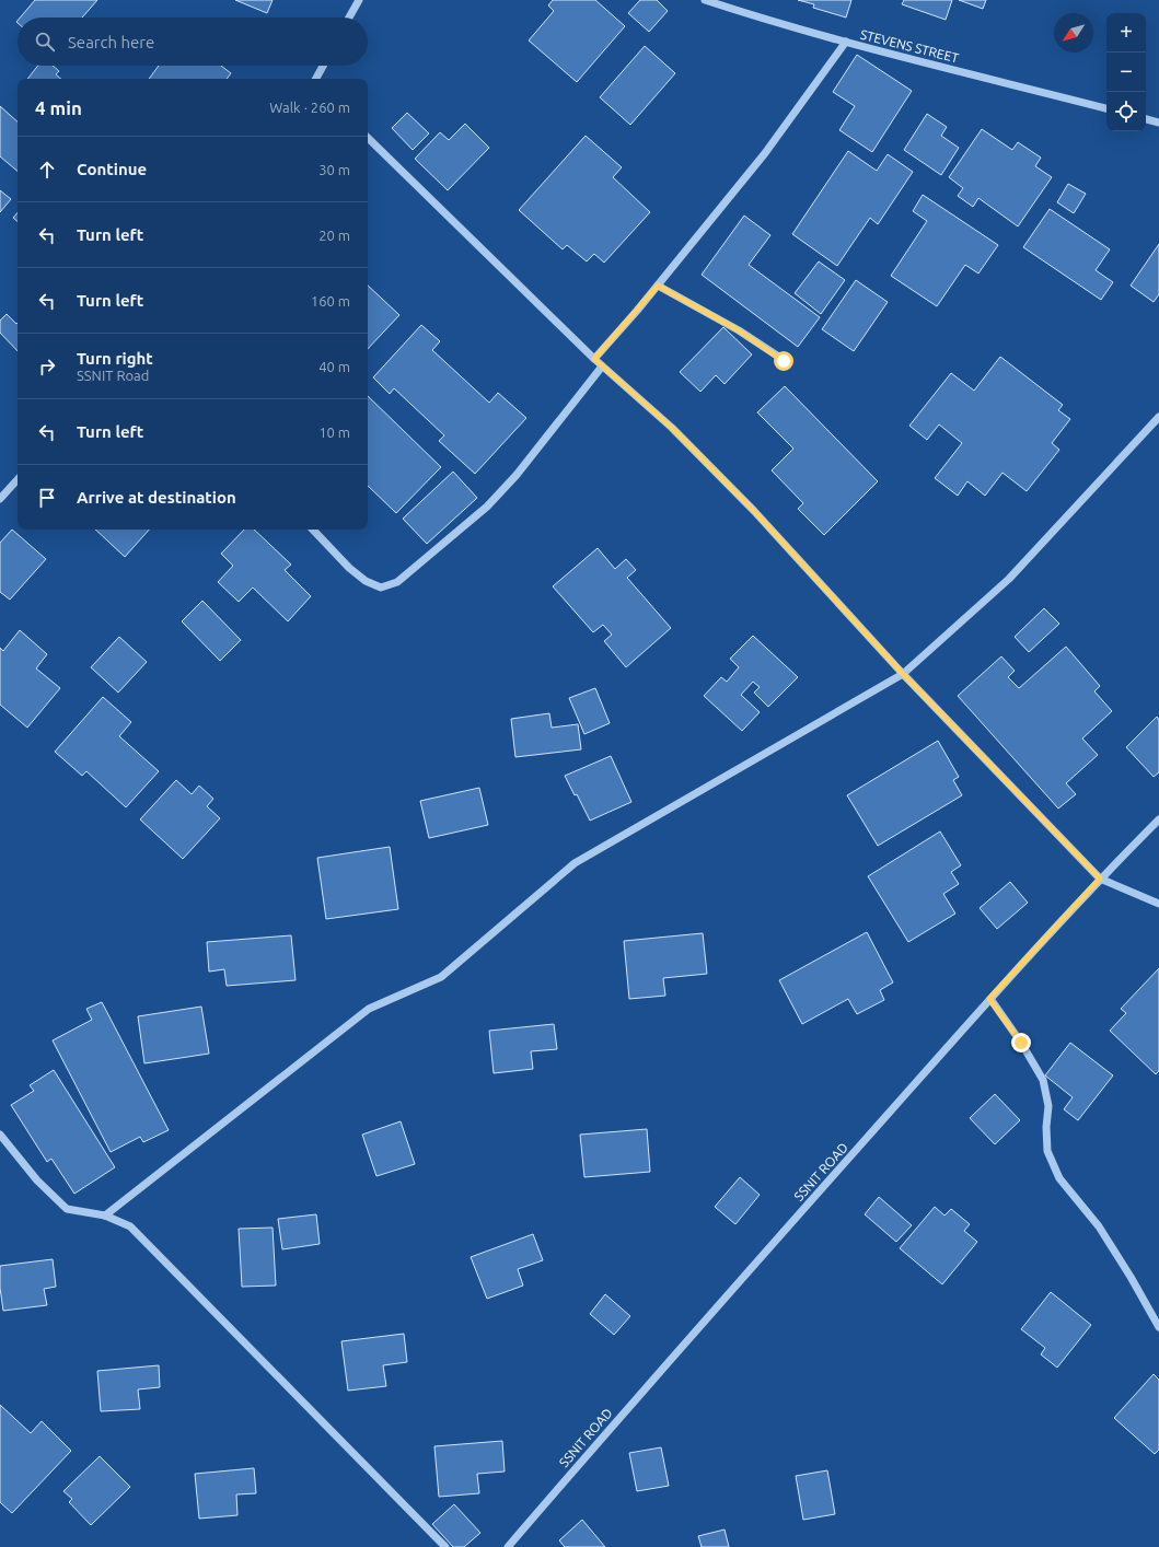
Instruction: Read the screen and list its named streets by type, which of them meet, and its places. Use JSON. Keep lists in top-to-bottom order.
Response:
{
  "streets": {
    "street": ["STEVENS STREET", "SSNIT ROAD"]
  },
  "north": "bottom left",
  "page": {
    "map_buttons": ["+", "−"],
    "search": "Search here",
    "heading": ["4 min", "Walk · 260 m"],
    "list": [
      ["Continue", "30 m"],
      ["Turn left", "20 m"],
      ["Turn left", "160 m"],
      ["Turn right", "SSNIT Road", "40 m"],
      ["Turn left", "10 m"],
      "Arrive at destination"
    ]
  }
}
